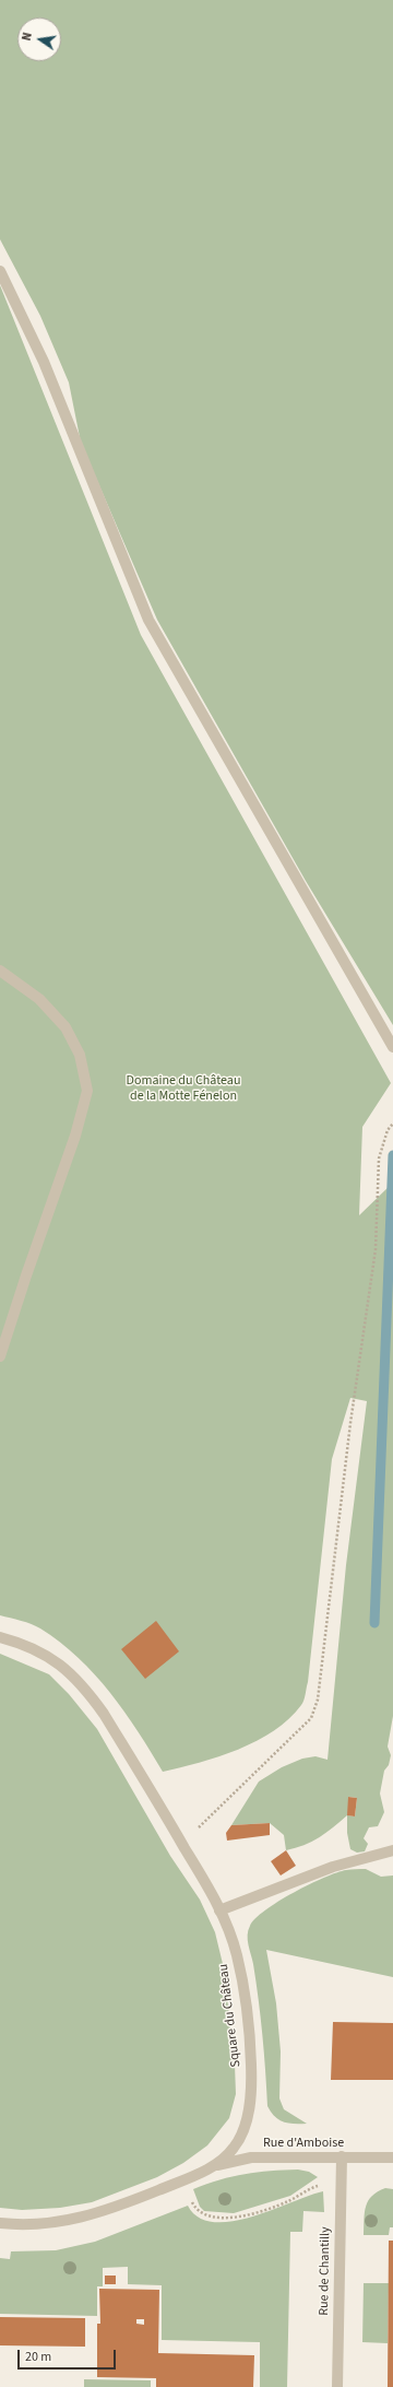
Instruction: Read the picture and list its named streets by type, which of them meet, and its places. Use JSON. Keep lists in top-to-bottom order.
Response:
{
  "streets": {
    "street": ["Square du Château", "Rue d'Amboise", "Rue de Chantilly"]
  },
  "crossings": [
    ["Square du Château", "Rue d'Amboise"],
    ["Rue d'Amboise", "Rue de Chantilly"]
  ],
  "parks": ["Domaine du Château de la Motte Fénelon"],
  "scale_bar": "20 m",
  "north": "left"
}
